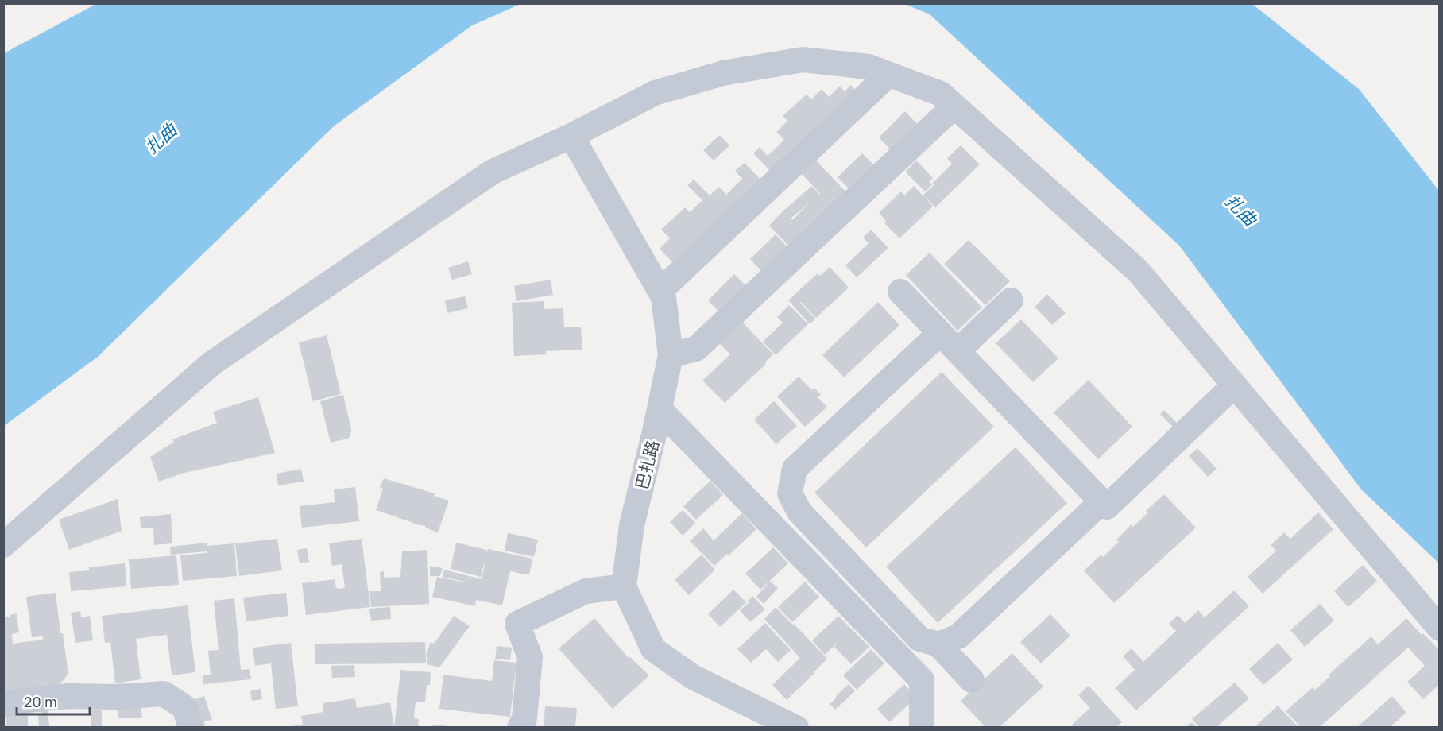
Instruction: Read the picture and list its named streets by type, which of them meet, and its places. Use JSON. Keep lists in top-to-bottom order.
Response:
{
  "streets": {
    "street": ["巴扎路"]
  },
  "water": ["扎曲"],
  "scale_bar": "20 m"
}
